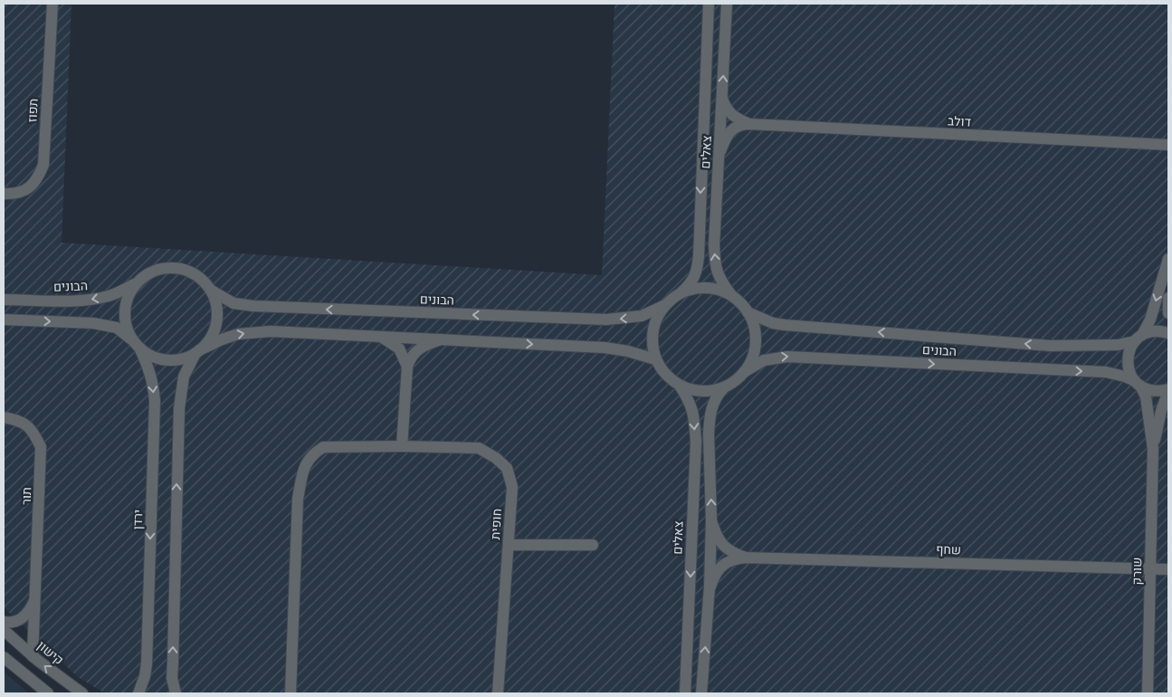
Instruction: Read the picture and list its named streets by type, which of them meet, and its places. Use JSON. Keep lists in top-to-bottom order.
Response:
{
  "streets": {
    "street": [
      "תפוז",
      "דולב",
      "צאלים",
      "הבונים",
      "תור",
      "ירדן",
      "חופית",
      "שחף",
      "שורק",
      "קישון"
    ]
  },
  "crossings": [
    ["דולב", "צאלים"],
    ["צאלים", "הבונים"],
    ["הבונים", "ירדן"],
    ["הבונים", "שורק"],
    ["תור", "קישון"],
    ["שחף", "שורק"]
  ]
}
